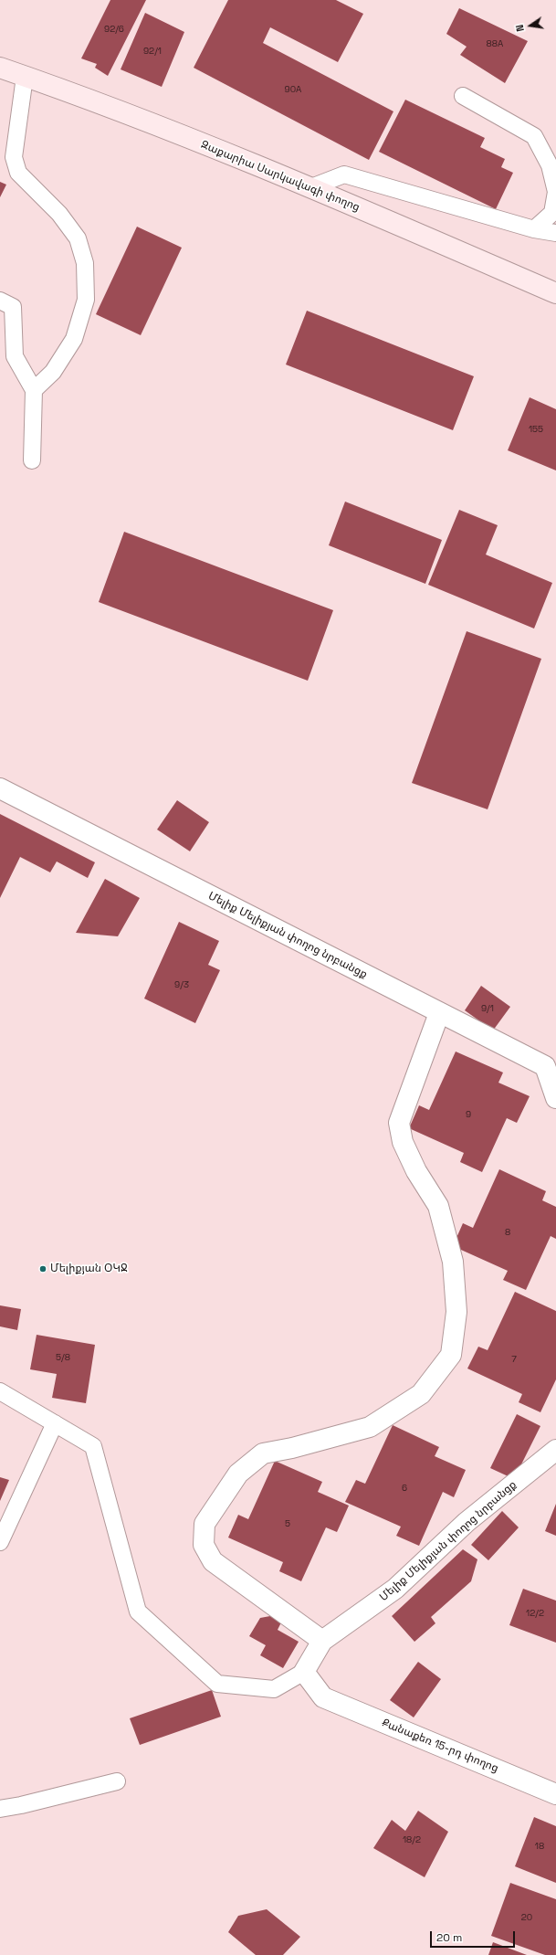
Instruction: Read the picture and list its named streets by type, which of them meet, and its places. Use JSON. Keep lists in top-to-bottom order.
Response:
{
  "streets": {
    "main road": ["Զաքարիա Սարկավագի փողոց"],
    "street": ["Մելիք Մելիքյան փողոց նրբանցք", "Քանաքեռ 15-րդ փողոց"]
  },
  "crossings": [
    ["Մելիք Մելիքյան փողոց նրբանցք", "Քանաքեռ 15-րդ փողոց"]
  ],
  "places": ["Մելիքյան ՕԿՋ"],
  "house_numbers": [
    "92/6",
    "88A",
    "92/1",
    "90A",
    "155",
    "9/3",
    "9/1",
    "9",
    "8",
    "5/8",
    "7",
    "6",
    "5",
    "12/2",
    "18/2",
    "18",
    "20"
  ],
  "scale_bar": "20 m",
  "north": "left"
}
